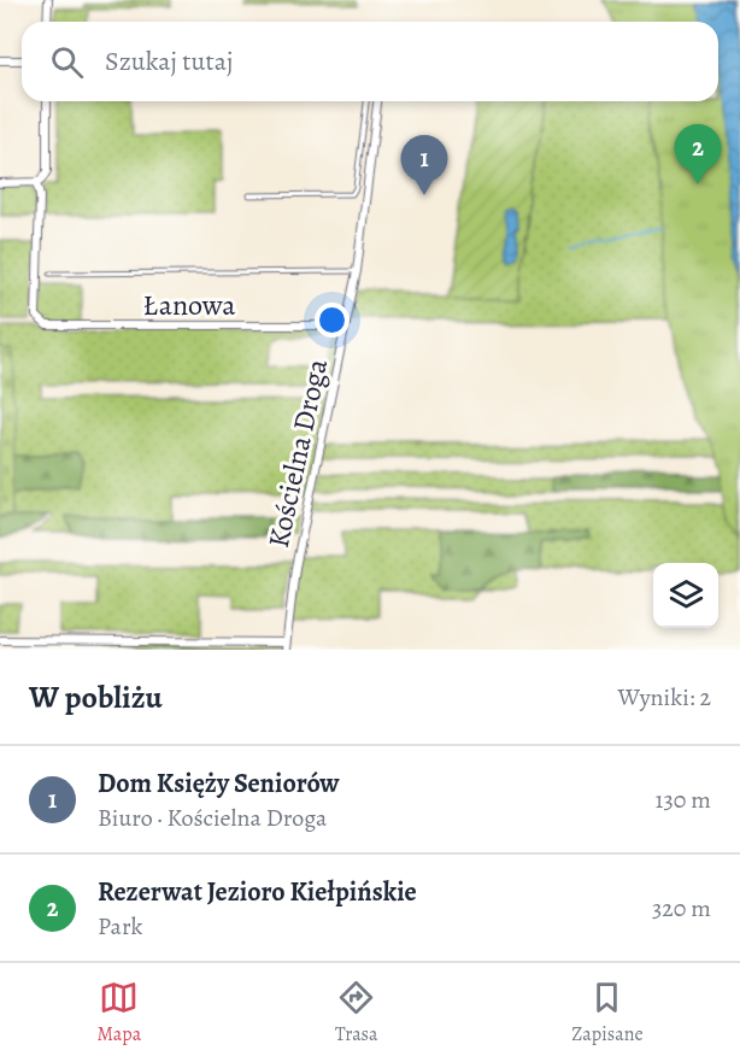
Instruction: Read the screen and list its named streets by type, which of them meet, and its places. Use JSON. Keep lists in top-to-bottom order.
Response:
{
  "streets": {
    "street": ["Łanowa", "Kościelna Droga"]
  },
  "crossings": [
    ["Łanowa", "Kościelna Droga"]
  ],
  "page": {
    "search": "Szukaj tutaj",
    "pins": ["2", "1"],
    "heading": ["W pobliżu", "Wyniki: 2"],
    "list": [
      {
        "mark": "1",
        "name": "Dom Księży Seniorów",
        "note": "Biuro · Kościelna Droga",
        "value": "130 m"
      },
      {
        "mark": "2",
        "name": "Rezerwat Jezioro Kiełpińskie",
        "note": "Park",
        "value": "320 m"
      }
    ],
    "nav": ["Mapa", "Trasa", "Zapisane"]
  }
}
